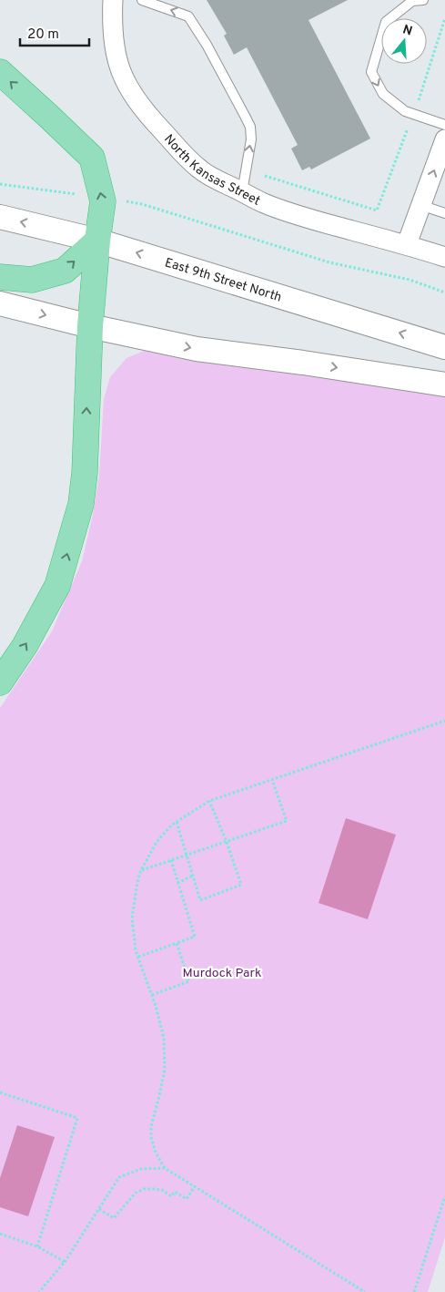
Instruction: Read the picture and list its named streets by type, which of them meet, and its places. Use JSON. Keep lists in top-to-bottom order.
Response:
{
  "streets": {
    "street": ["North Kansas Street", "East 9th Street North"]
  },
  "parks": ["Murdock Park"],
  "scale_bar": "20 m",
  "north": "top"
}
